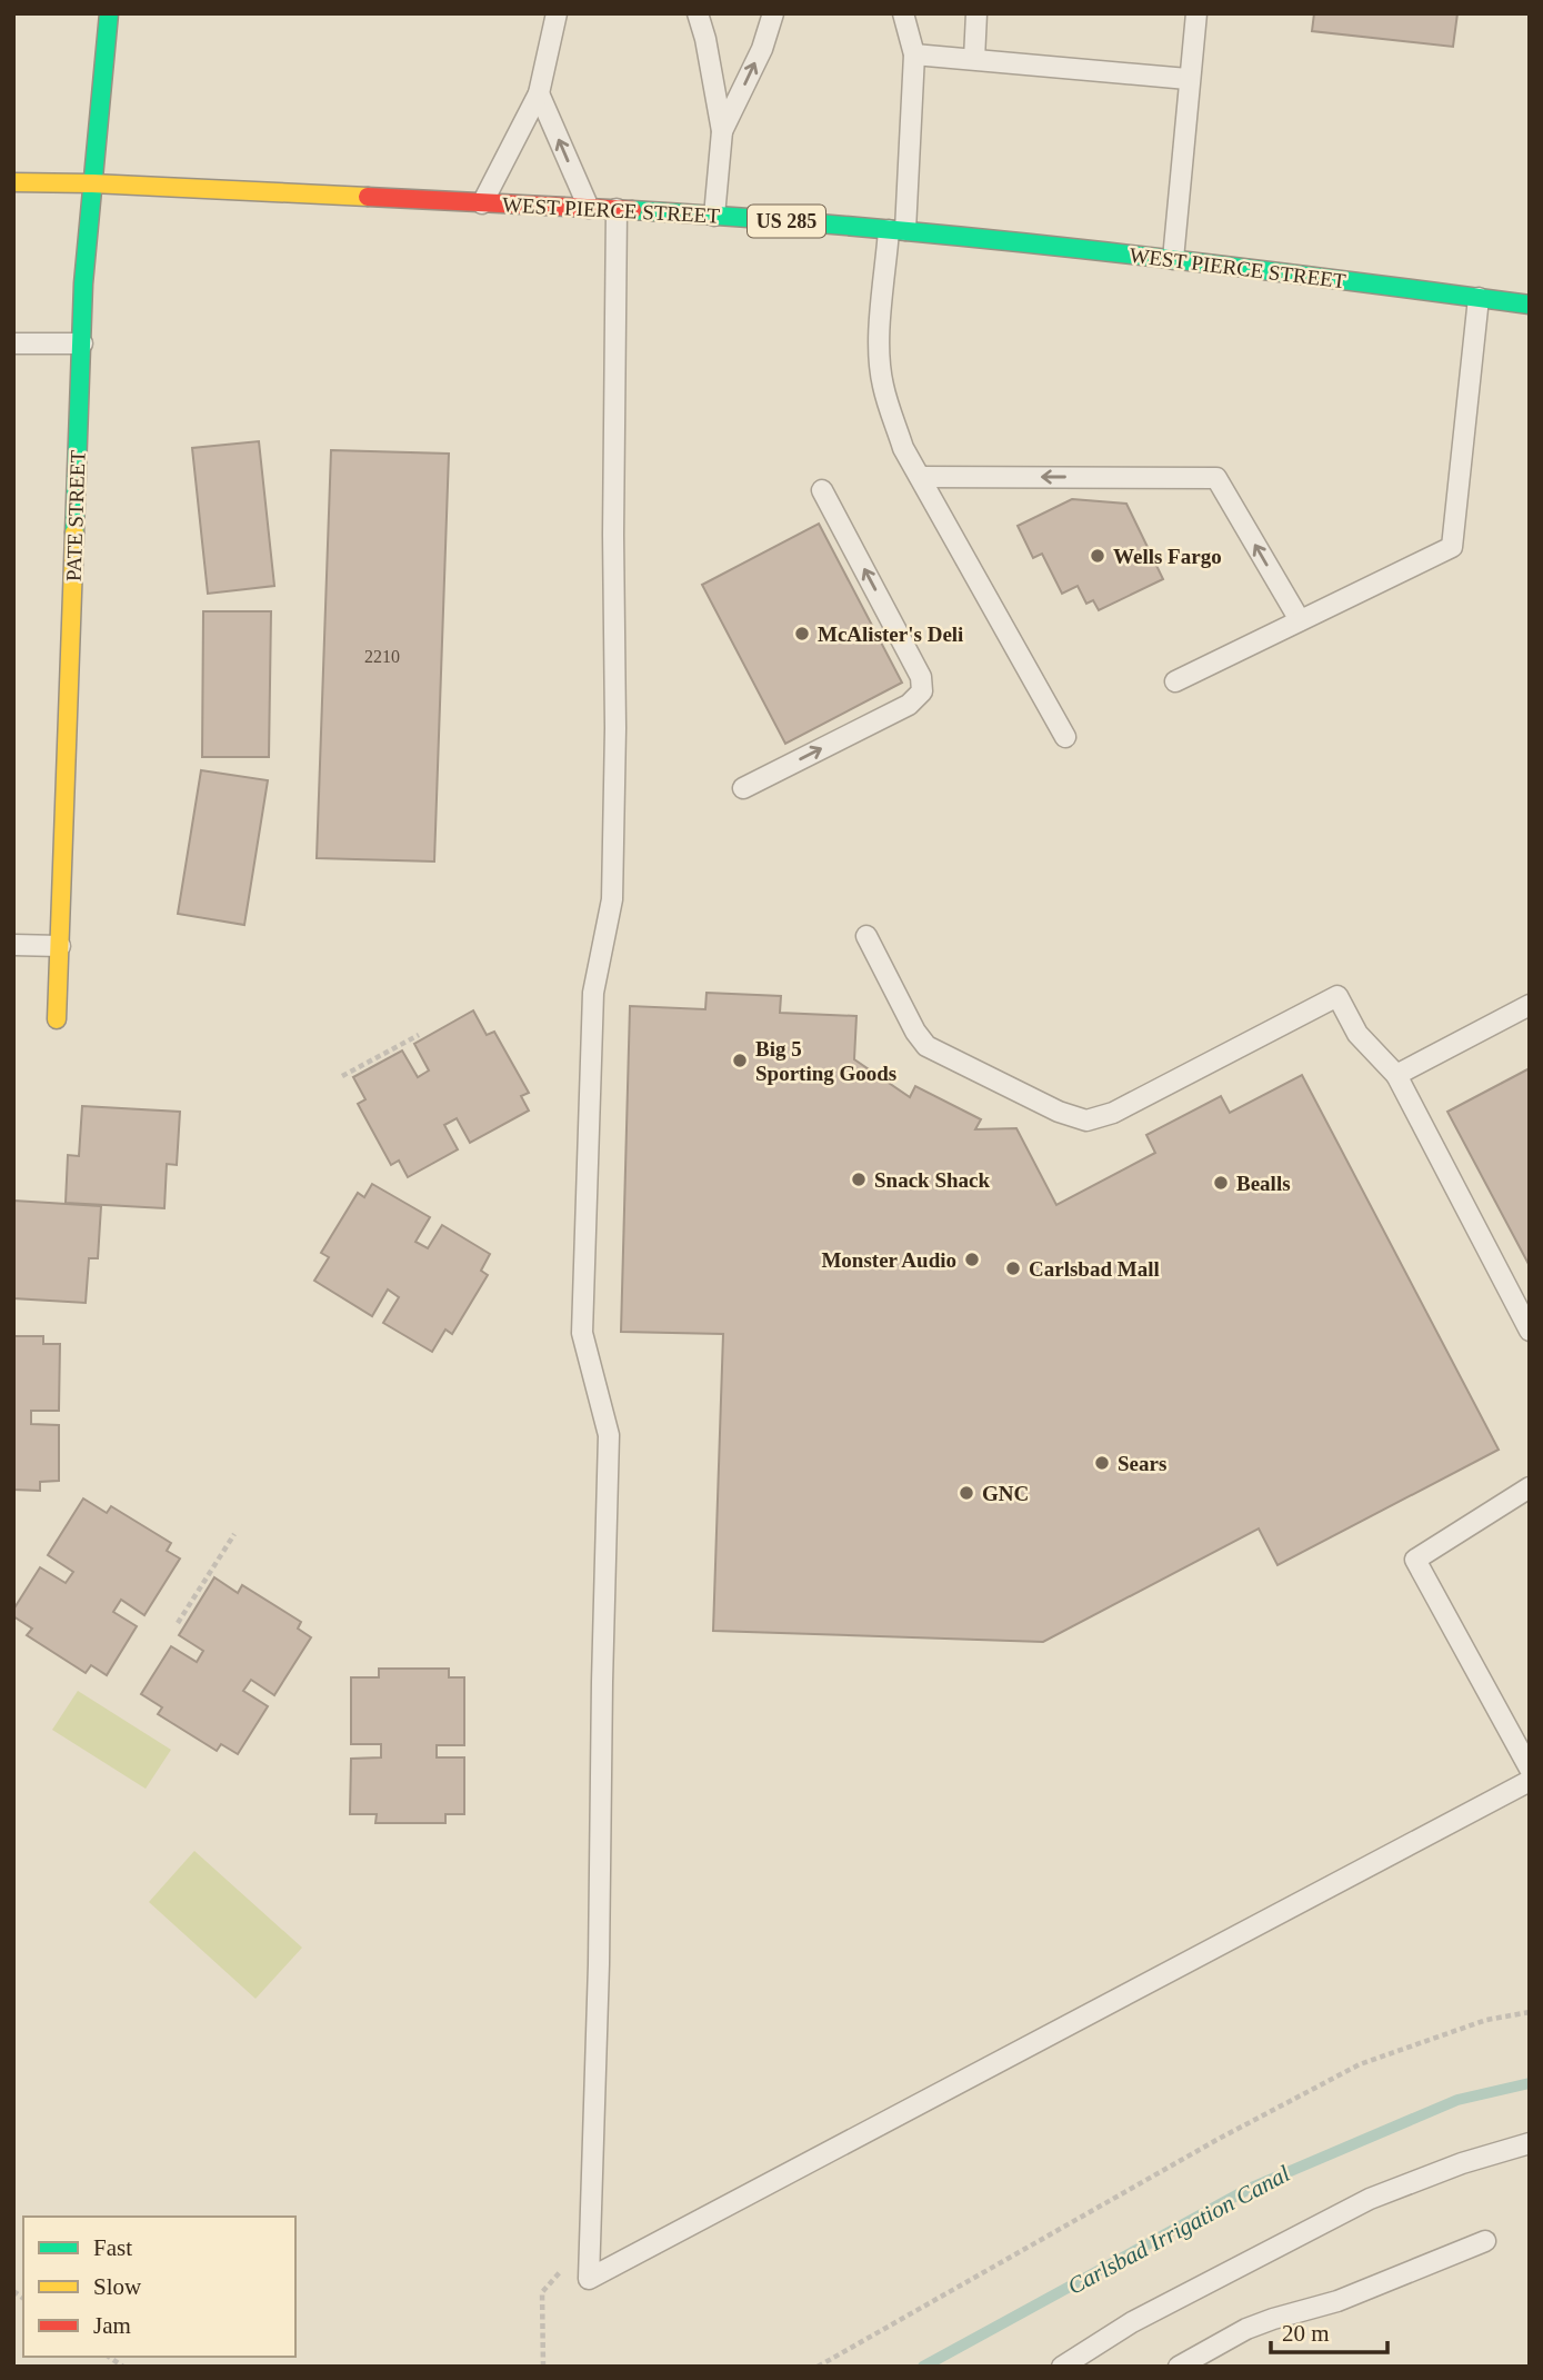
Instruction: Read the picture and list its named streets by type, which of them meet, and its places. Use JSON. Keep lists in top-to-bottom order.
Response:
{
  "streets": {
    "main road": ["WEST PIERCE STREET", "US 285", "PATE STREET"]
  },
  "crossings": [
    ["WEST PIERCE STREET", "PATE STREET"]
  ],
  "water": ["Carlsbad Irrigation Canal"],
  "places": [
    "Wells Fargo",
    "McAlister's Deli",
    "Big 5 Sporting Goods",
    "Snack Shack",
    "Bealls",
    "Monster Audio",
    "Carlsbad Mall",
    "Sears",
    "GNC"
  ],
  "house_numbers": ["2210"],
  "legend": ["Fast", "Slow", "Jam"],
  "scale_bar": "20 m"
}
